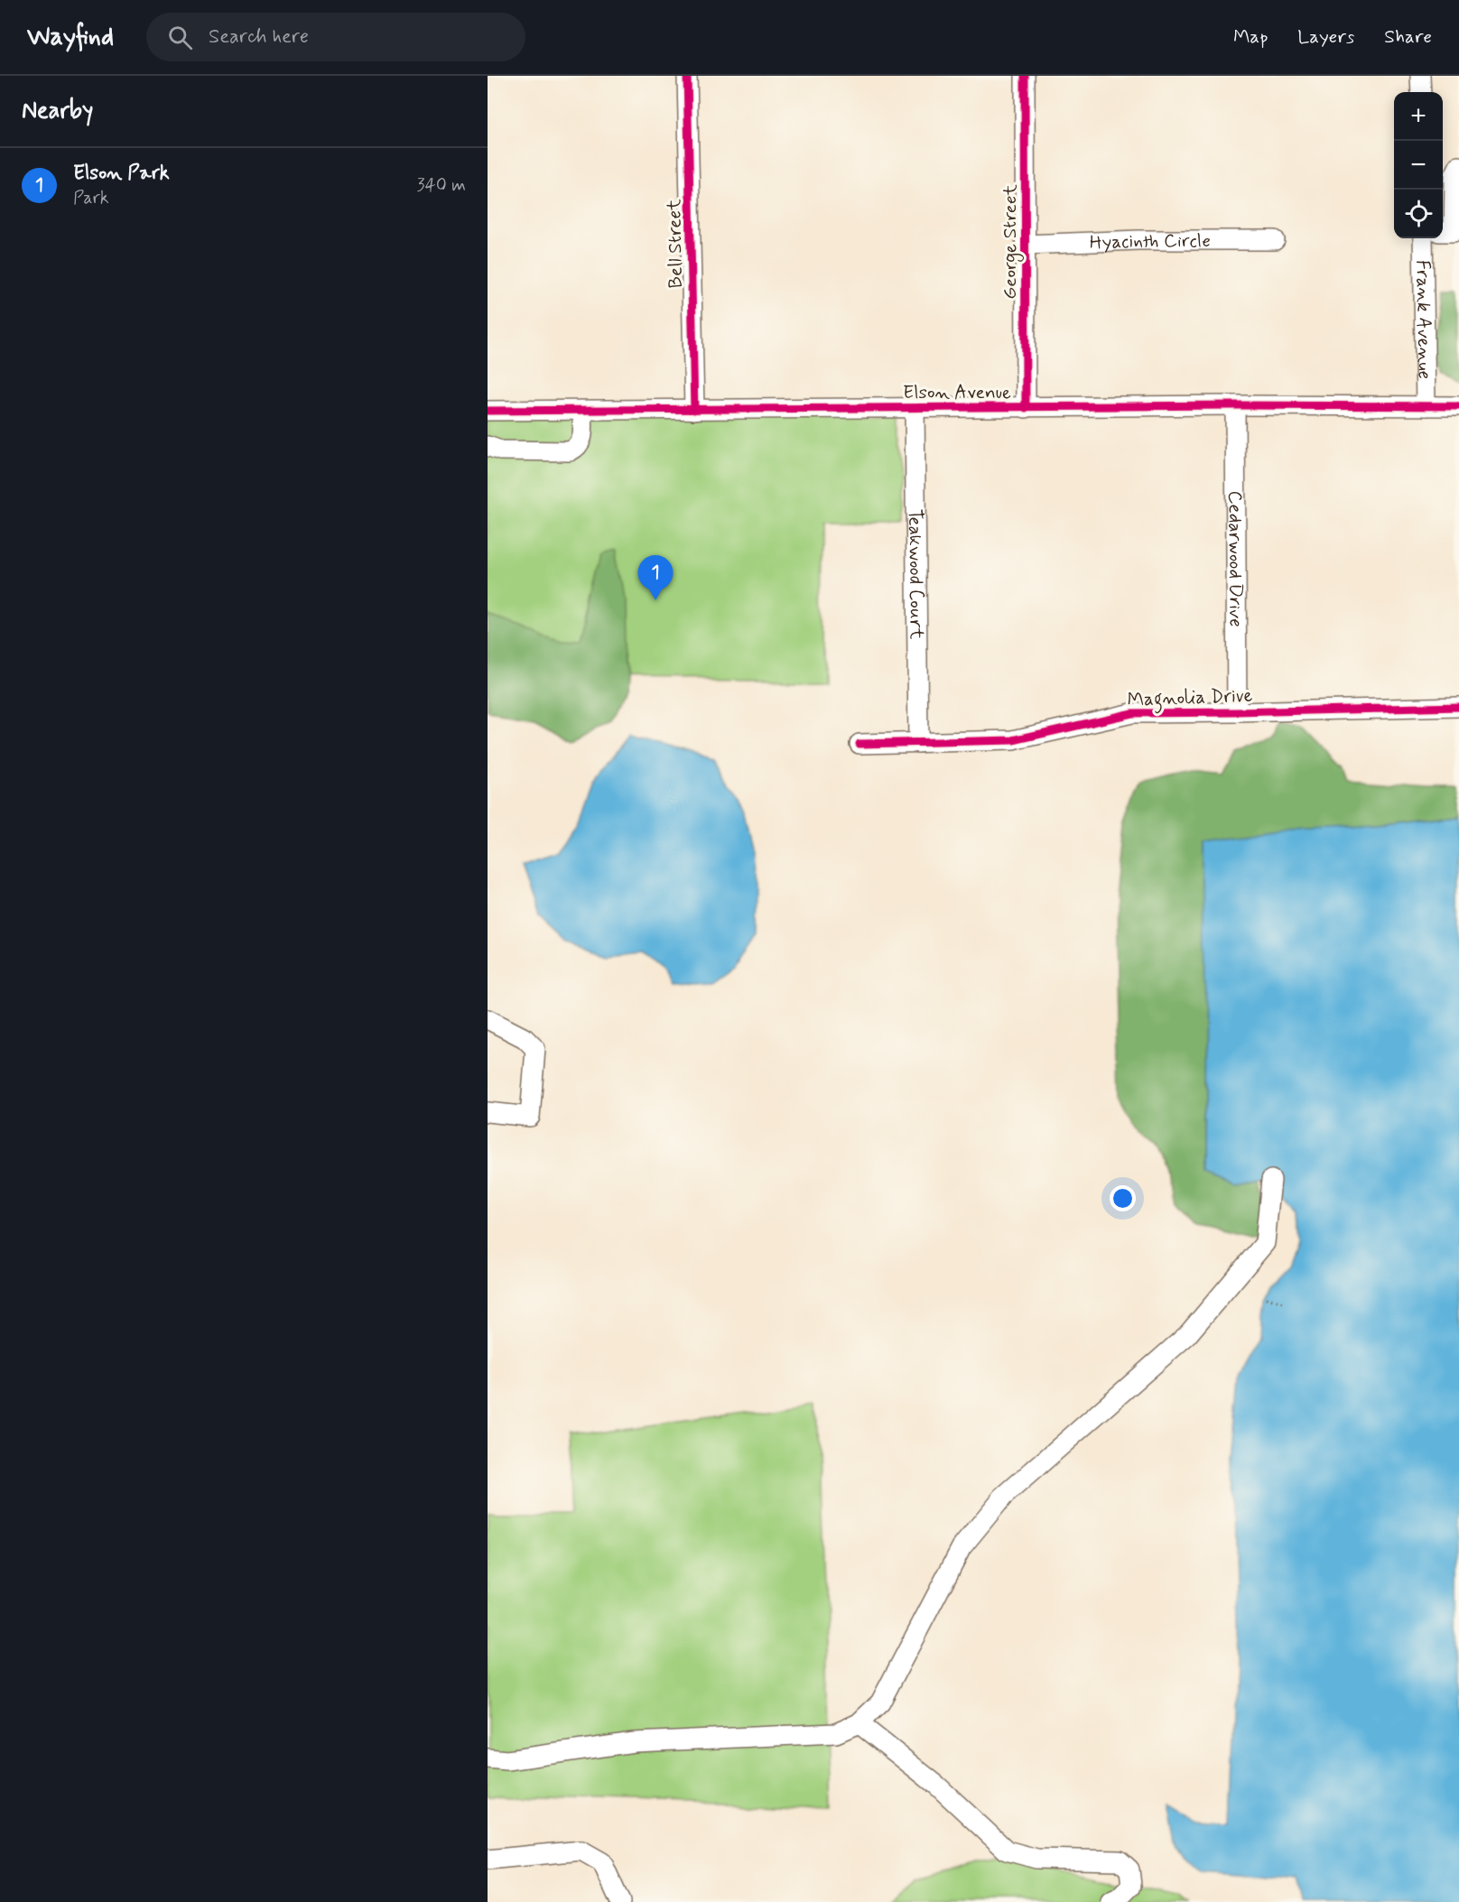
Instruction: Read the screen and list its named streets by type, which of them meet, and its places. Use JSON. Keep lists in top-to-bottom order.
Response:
{
  "streets": {
    "street": [
      "Hyacinth Circle",
      "George Street",
      "Bell Street",
      "Frank Avenue",
      "Elson Avenue",
      "Cedarwood Drive",
      "Teakwood Court",
      "Magnolia Drive"
    ]
  },
  "crossings": [
    ["Hyacinth Circle", "George Street"],
    ["George Street", "Elson Avenue"],
    ["Bell Street", "Elson Avenue"],
    ["Frank Avenue", "Elson Avenue"],
    ["Elson Avenue", "Cedarwood Drive"],
    ["Elson Avenue", "Teakwood Court"],
    ["Cedarwood Drive", "Magnolia Drive"],
    ["Teakwood Court", "Magnolia Drive"]
  ],
  "page": {
    "header": "Wayfind",
    "search": "Search here",
    "nav": ["Map", "Layers", "Share"],
    "heading": "Nearby",
    "map_buttons": ["+", "−"],
    "list": [
      {
        "mark": "1",
        "name": "Elson Park",
        "note": "Park",
        "value": "340 m"
      }
    ],
    "pins": "1"
  }
}
